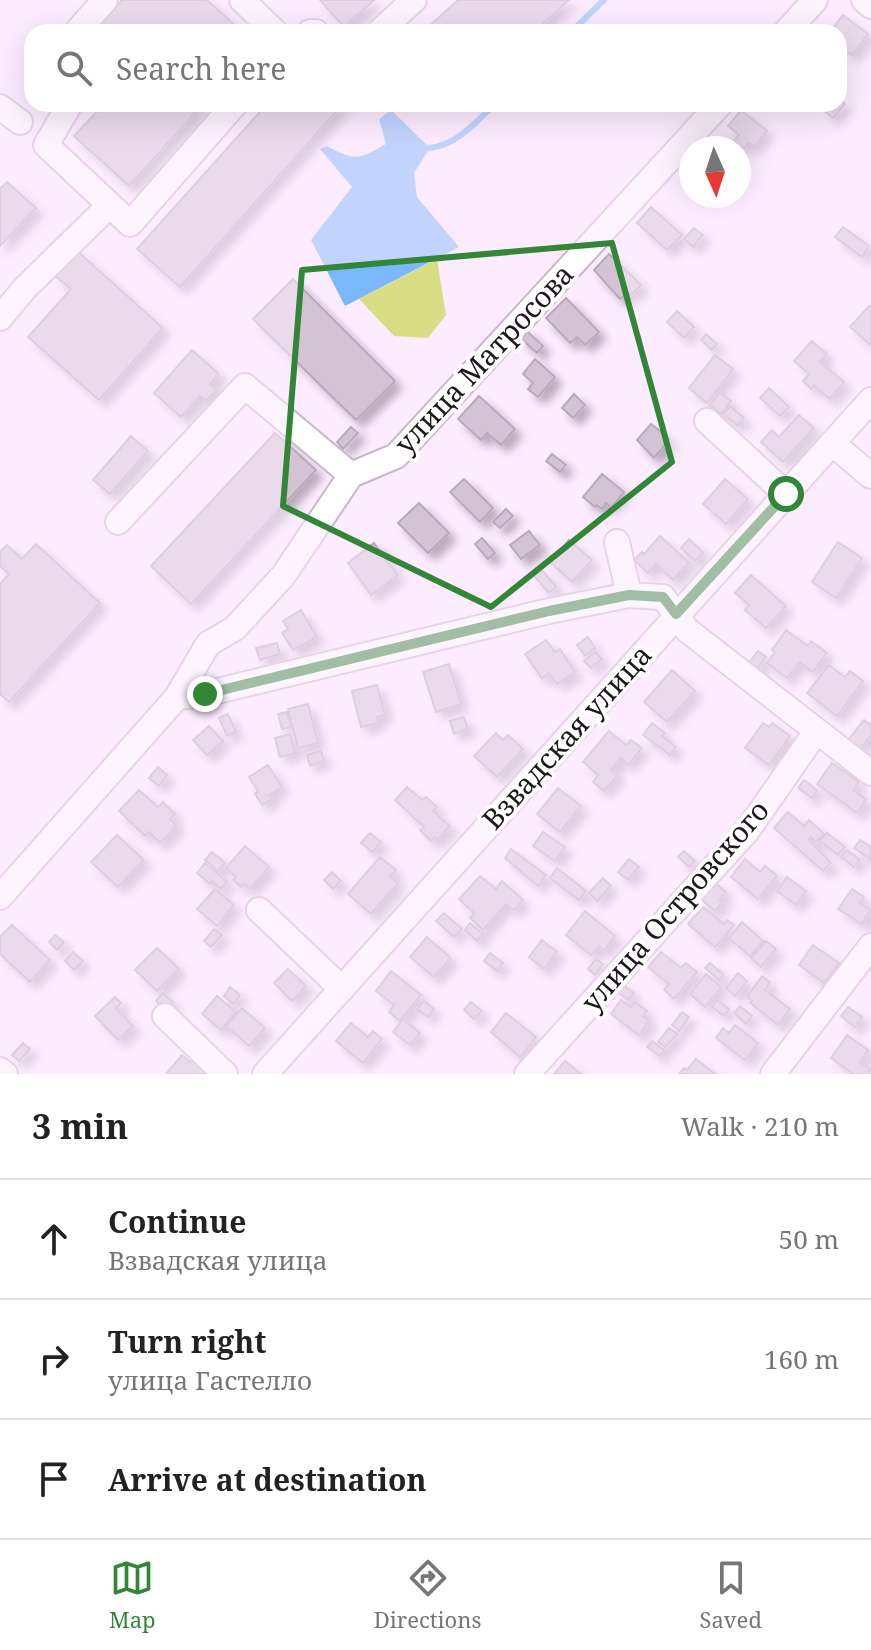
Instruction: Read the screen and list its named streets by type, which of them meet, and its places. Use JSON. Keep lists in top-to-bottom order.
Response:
{
  "streets": {
    "street": ["улица Матросова", "Взвадская улица", "улица Островского"]
  },
  "north": "bottom",
  "page": {
    "search": "Search here",
    "heading": ["3 min", "Walk · 210 m"],
    "list": [
      ["Continue", "Взвадская улица", "50 m"],
      ["Turn right", "улица Гастелло", "160 m"],
      "Arrive at destination"
    ],
    "nav": ["Map", "Directions", "Saved"]
  }
}
